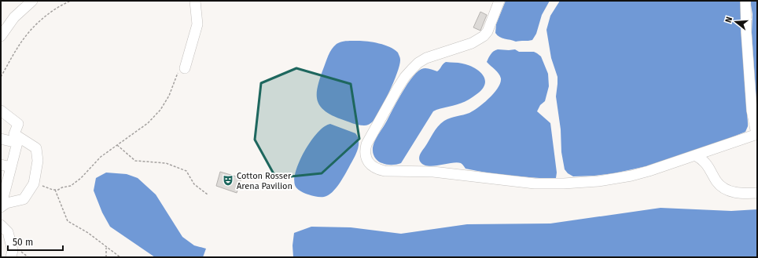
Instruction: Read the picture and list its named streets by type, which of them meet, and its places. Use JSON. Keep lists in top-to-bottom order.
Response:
{
  "places": {
    "theatre": ["Cotton Rosser Arena Pavilion"]
  },
  "scale_bar": "50 m",
  "north": "left"
}
